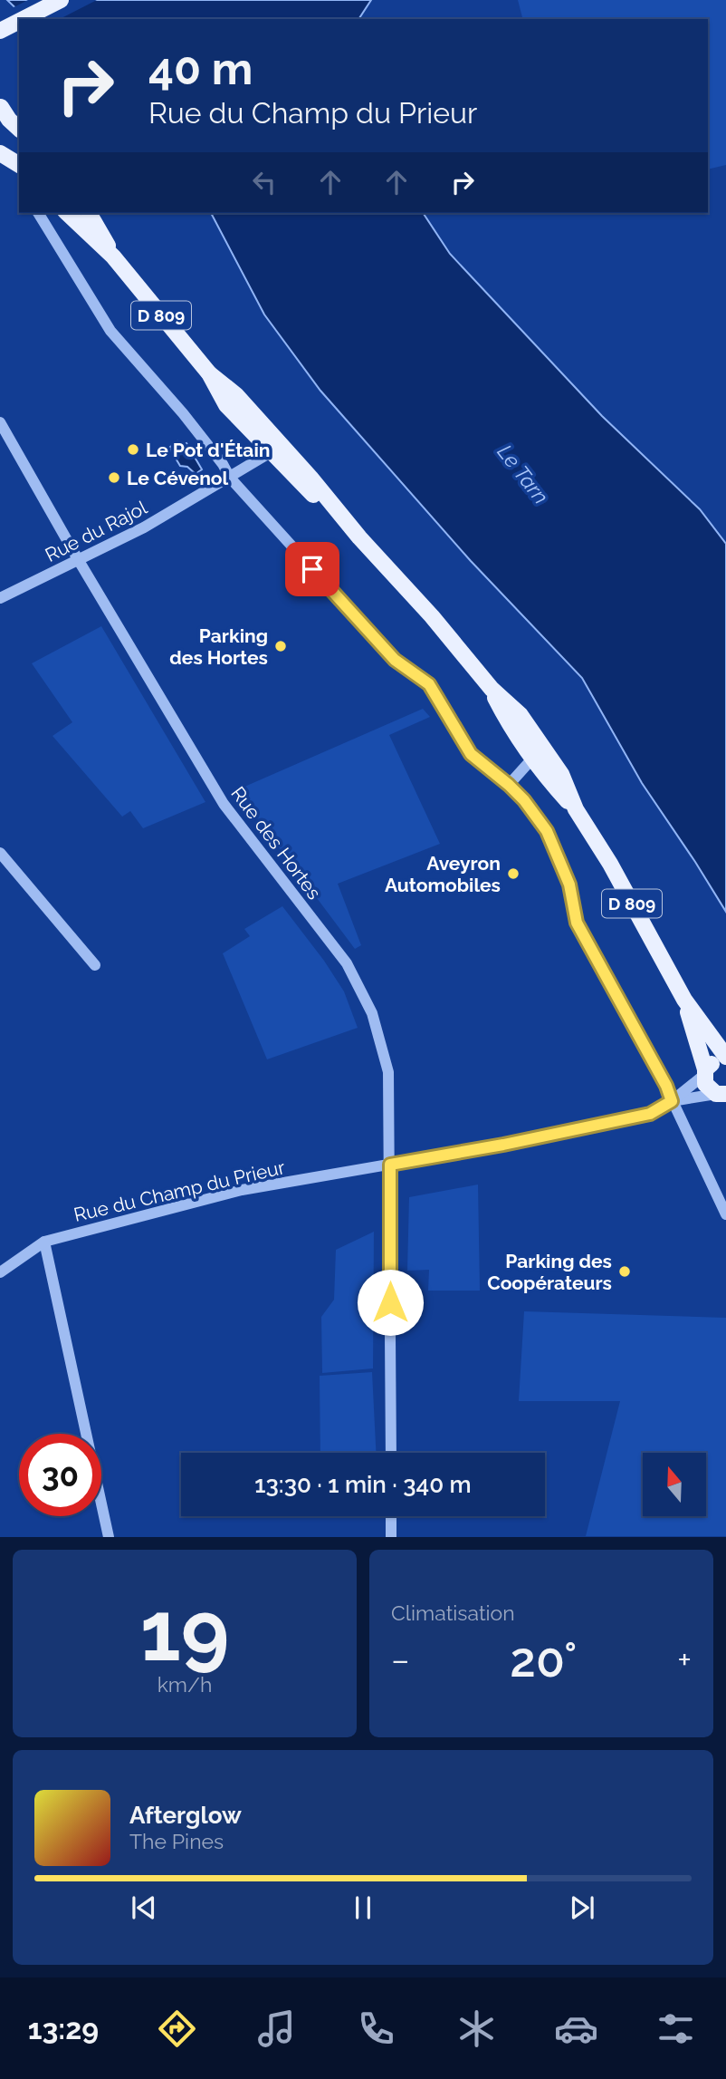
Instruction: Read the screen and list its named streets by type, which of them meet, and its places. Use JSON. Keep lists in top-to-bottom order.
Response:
{
  "streets": {
    "main road": ["D 809"],
    "street": ["Rue du Rajol", "Rue des Hortes", "Rue du Champ du Prieur"]
  },
  "crossings": [
    ["D 809", "Rue du Rajol"],
    ["D 809", "Rue du Champ du Prieur"],
    ["Rue du Rajol", "Rue des Hortes"],
    ["Rue des Hortes", "Rue du Champ du Prieur"]
  ],
  "water": ["Le Tarn"],
  "places": [
    "Le Pot d'Étain",
    "Le Cévenol",
    "Parking des Hortes",
    "Aveyron Automobiles",
    "Parking des Coopérateurs"
  ],
  "north": "top",
  "page": {
    "turn": ["40 m", "Rue du Champ du Prieur"],
    "limit": "30",
    "trip": "13:30 · 1 min · 340 m",
    "tile": [
      ["19", "km/h"],
      "Climatisation"
    ],
    "heat": ["−", "20°", "+"],
    "song": ["Afterglow", "The Pines"],
    "tabs": "13:29"
  }
}
